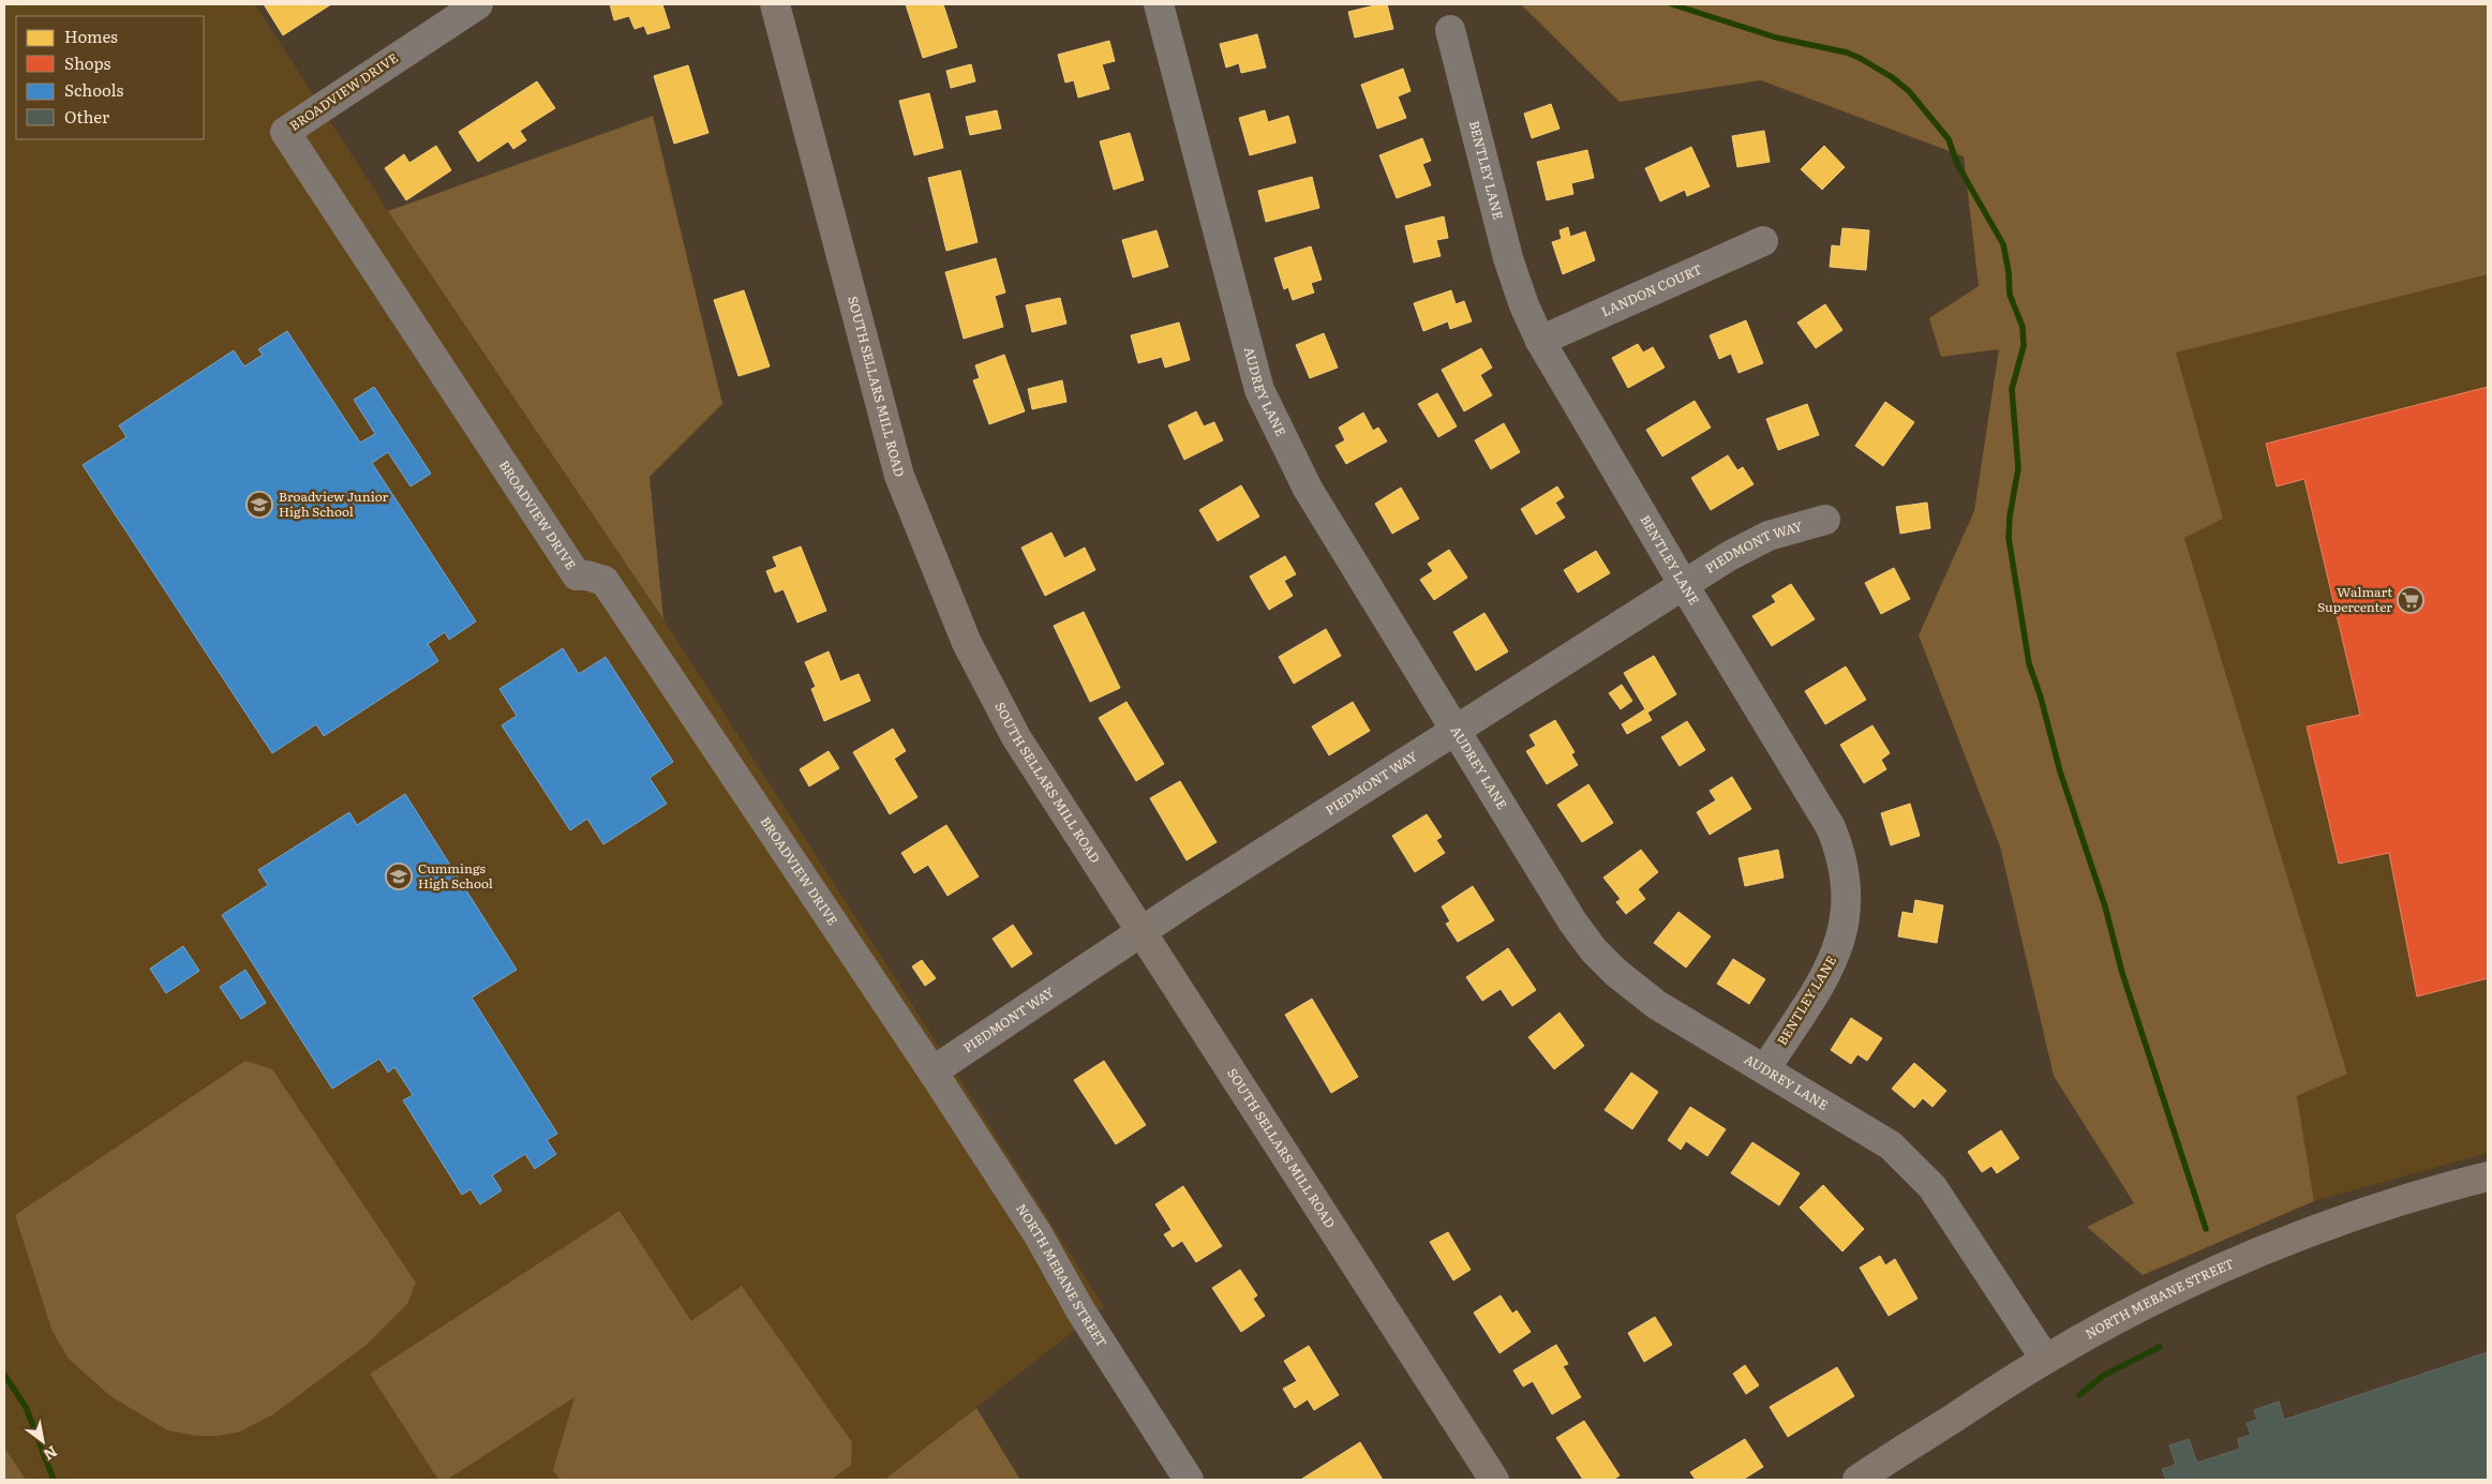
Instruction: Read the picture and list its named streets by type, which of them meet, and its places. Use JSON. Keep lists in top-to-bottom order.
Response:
{
  "streets": {
    "main road": ["SOUTH SELLARS MILL ROAD", "NORTH MEBANE STREET"],
    "street": [
      "BROADVIEW DRIVE",
      "BENTLEY LANE",
      "LANDON COURT",
      "AUDREY LANE",
      "PIEDMONT WAY"
    ]
  },
  "crossings": [
    ["BROADVIEW DRIVE", "PIEDMONT WAY"],
    ["BROADVIEW DRIVE", "NORTH MEBANE STREET"],
    ["BENTLEY LANE", "LANDON COURT"],
    ["BENTLEY LANE", "AUDREY LANE"],
    ["BENTLEY LANE", "PIEDMONT WAY"],
    ["SOUTH SELLARS MILL ROAD", "PIEDMONT WAY"],
    ["AUDREY LANE", "PIEDMONT WAY"],
    ["AUDREY LANE", "NORTH MEBANE STREET"],
    ["PIEDMONT WAY", "NORTH MEBANE STREET"]
  ],
  "places": {
    "school or university": ["Broadview Junior High School", "Cummings High School"],
    "supermarket": ["Walmart Supercenter"]
  },
  "legend": [
    "Homes",
    "Shops",
    "Schools",
    "Other"
  ],
  "north": "bottom right"
}
